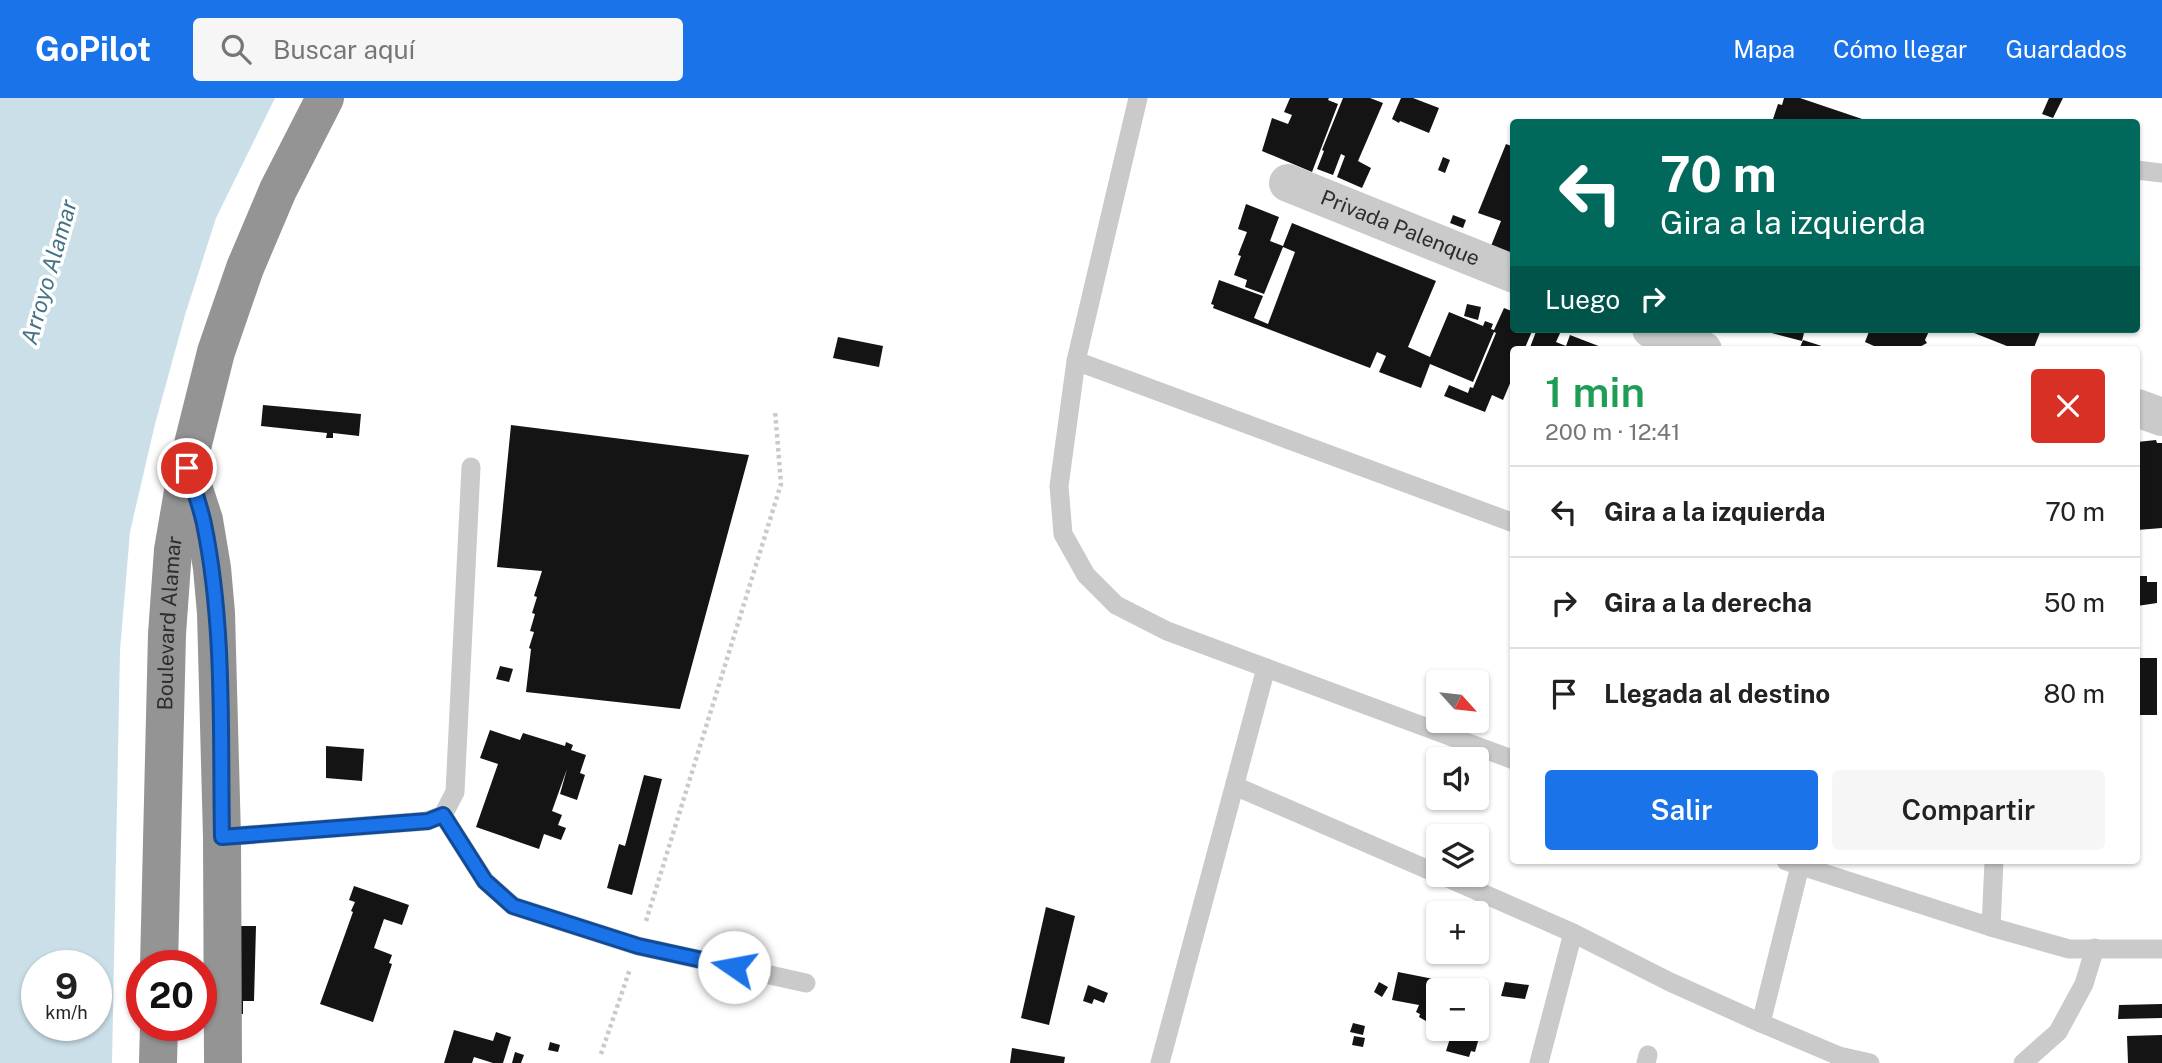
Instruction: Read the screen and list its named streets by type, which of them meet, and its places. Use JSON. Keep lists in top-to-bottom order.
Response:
{
  "streets": {
    "highway": ["Boulevard Alamar"],
    "street": ["Privada Palenque"]
  },
  "water": ["Arroyo Alamar"],
  "north": "bottom right",
  "page": {
    "header": "GoPilot",
    "search": "Buscar aquí",
    "nav": ["Mapa", "Cómo llegar", "Guardados"],
    "turn": ["70 m", "Gira a la izquierda"],
    "then": "Luego",
    "heading": ["1 min", "200 m · 12:41"],
    "list": [
      {
        "name": "Gira a la izquierda",
        "value": "70 m"
      },
      {
        "name": "Gira a la derecha",
        "value": "50 m"
      },
      {
        "name": "Llegada al destino",
        "value": "80 m"
      }
    ],
    "map_buttons": ["+", "−"],
    "buttons": ["Salir", "Compartir"],
    "speed": "9 km/h",
    "limit": "20"
  }
}
